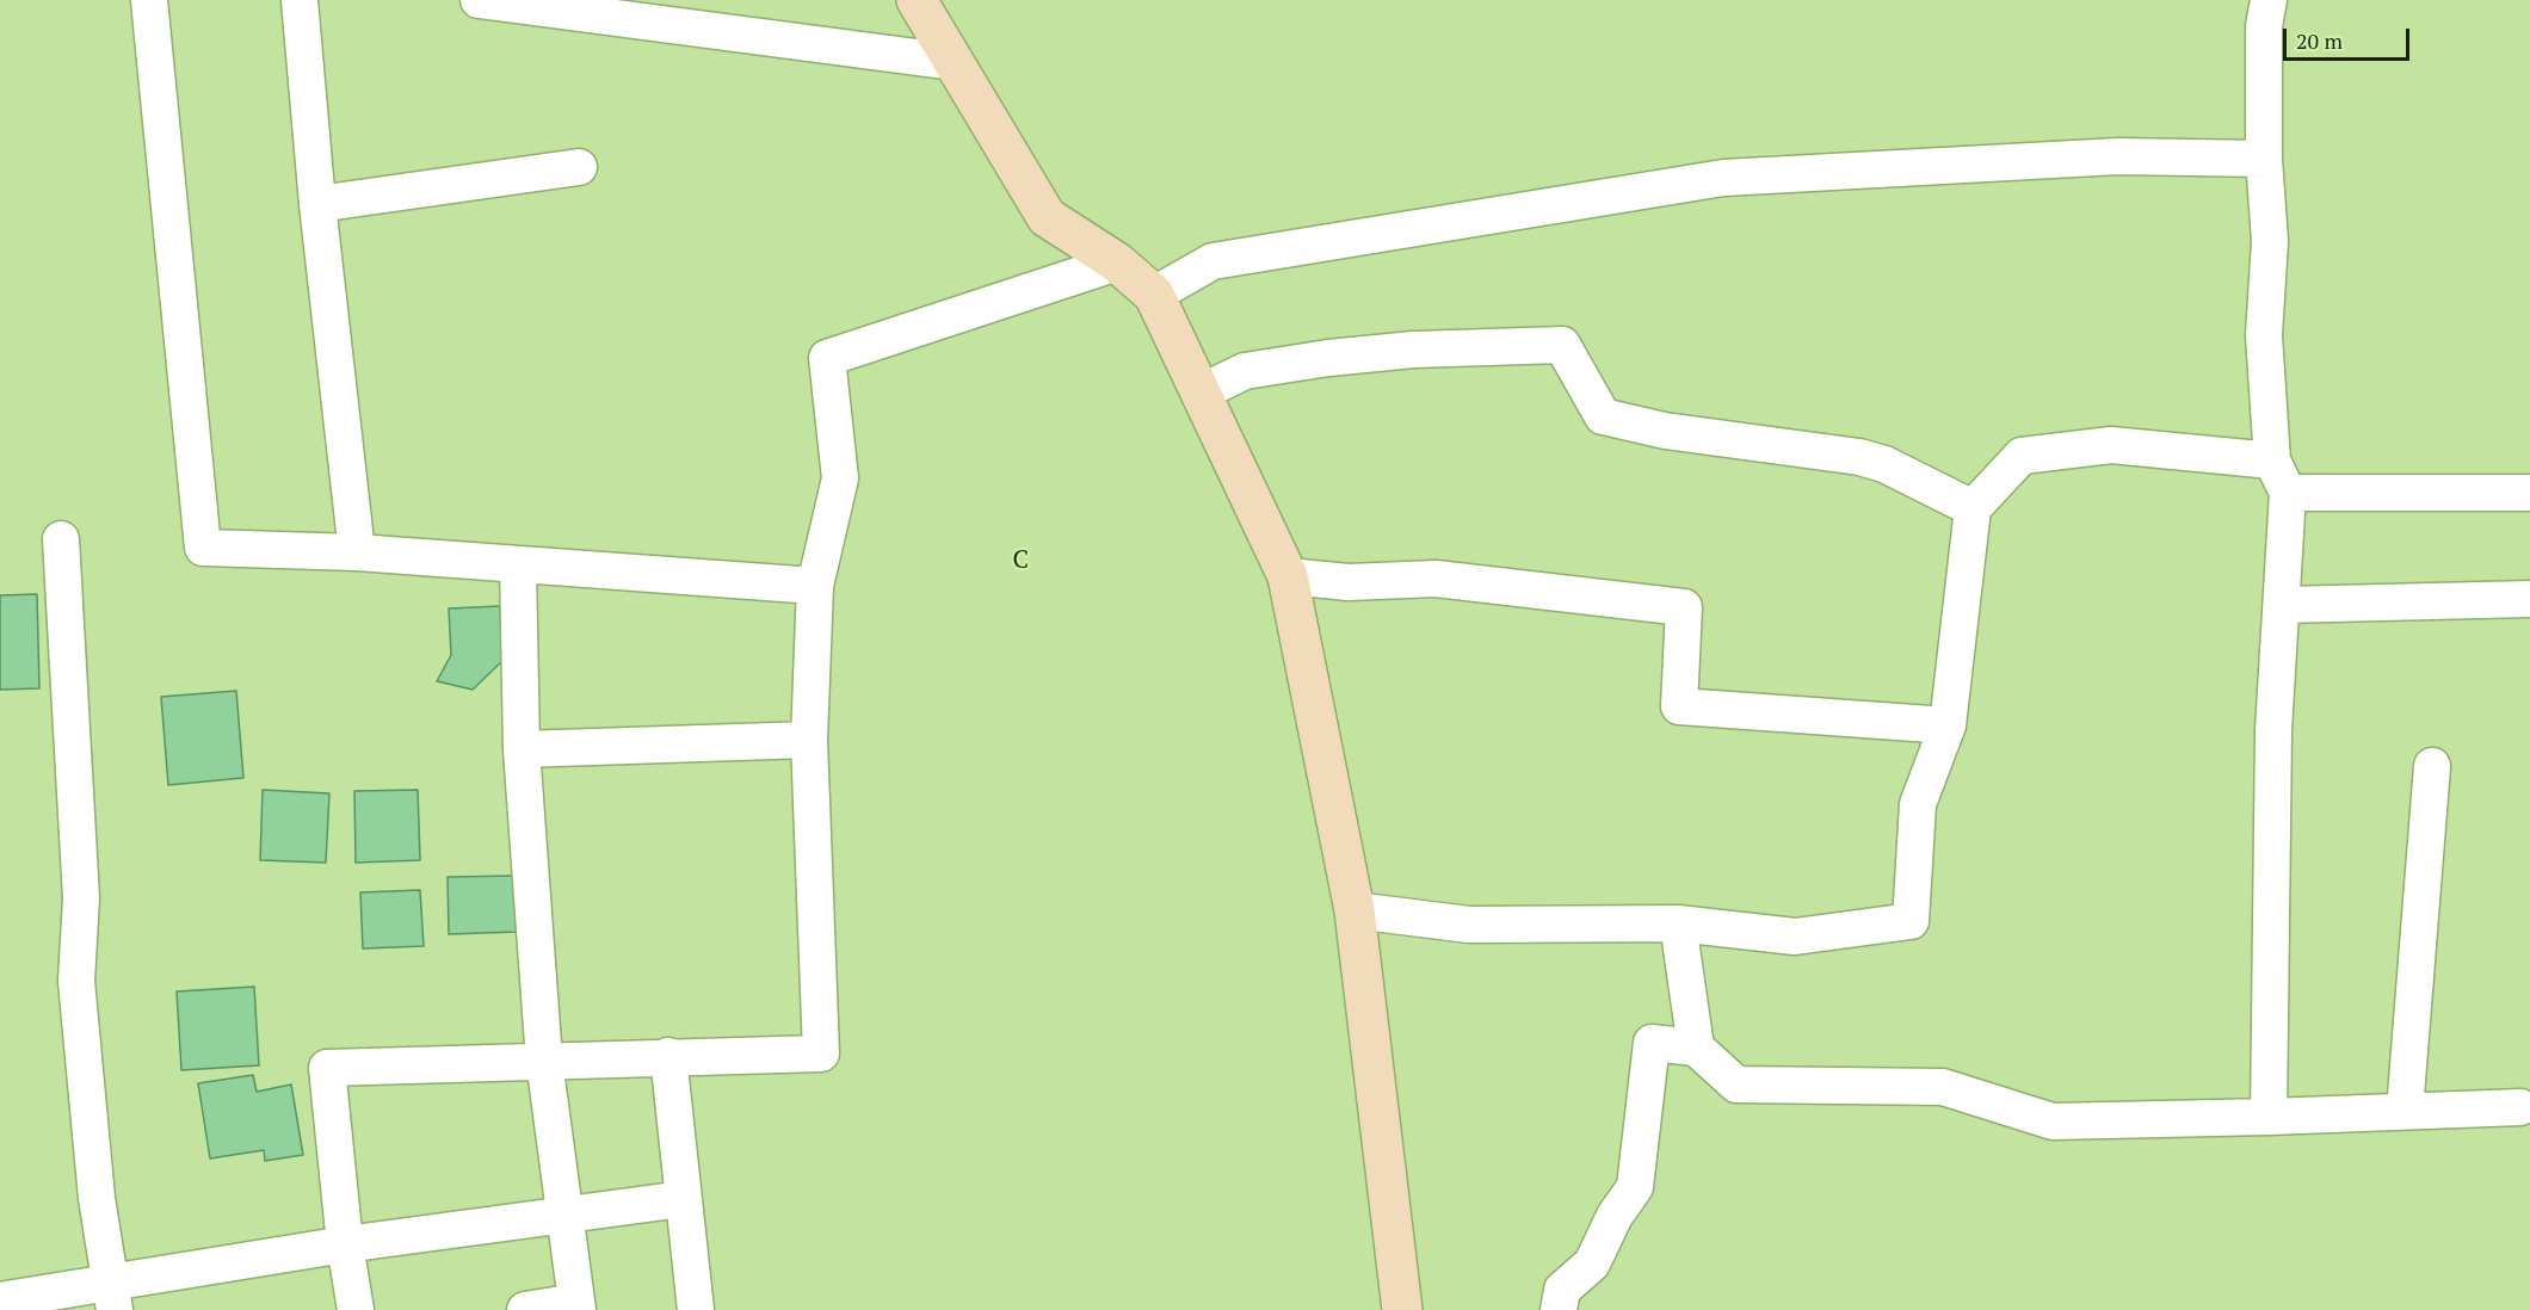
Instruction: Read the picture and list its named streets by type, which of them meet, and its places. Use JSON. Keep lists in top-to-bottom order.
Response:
{
  "districts": ["C"],
  "scale_bar": "20 m"
}
